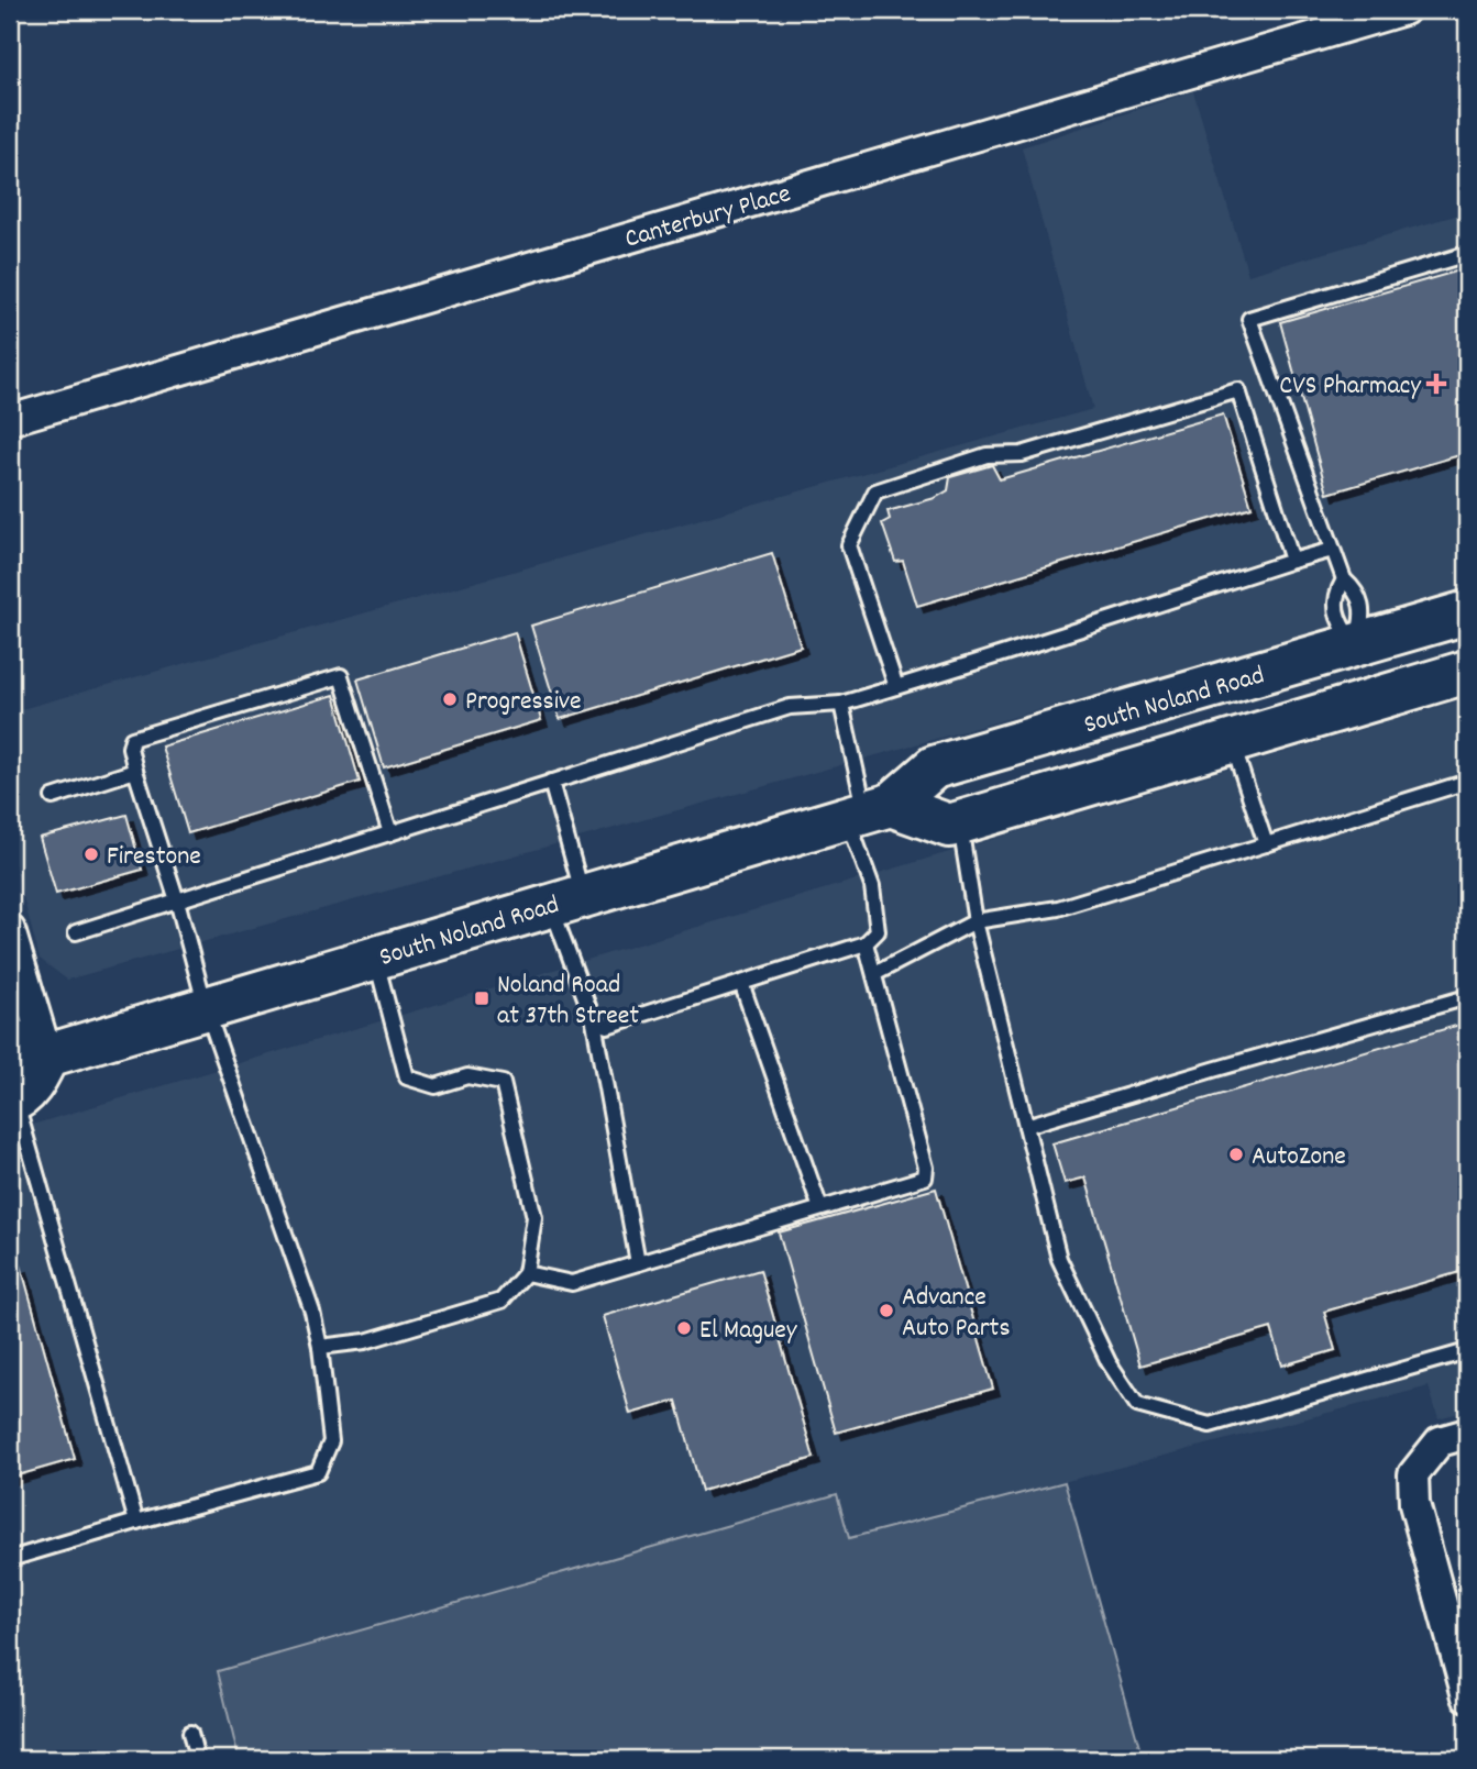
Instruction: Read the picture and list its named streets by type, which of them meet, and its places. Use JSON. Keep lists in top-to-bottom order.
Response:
{
  "streets": {
    "main road": ["South Noland Road"],
    "street": ["Canterbury Place"]
  },
  "places": {
    "health": ["CVS Pharmacy"],
    "other": [
      "Progressive",
      "Firestone",
      "AutoZone",
      "Advance Auto Parts",
      "El Maguey"
    ],
    "transit": ["Noland Road at 37th Street"]
  }
}
